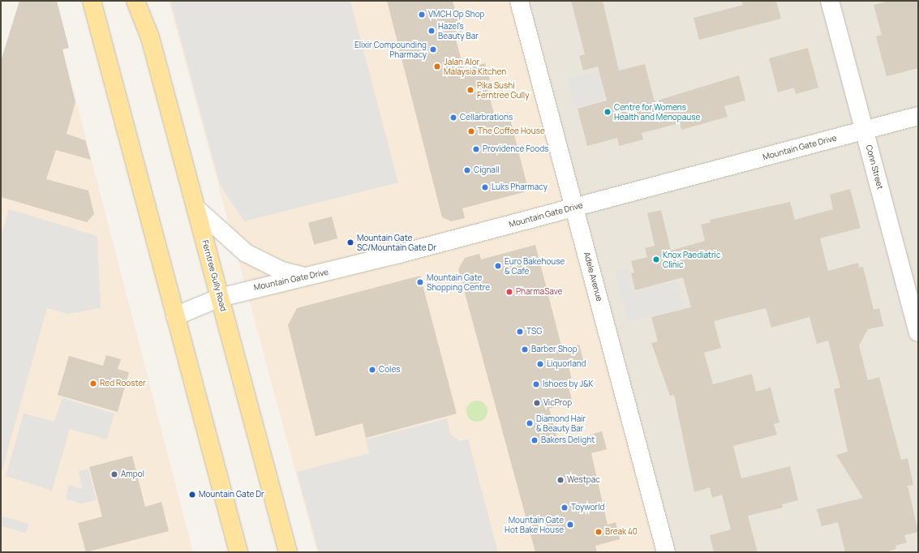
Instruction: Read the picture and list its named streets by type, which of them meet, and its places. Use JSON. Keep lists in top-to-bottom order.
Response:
{
  "streets": {
    "main road": ["Ferntree Gully Road"],
    "street": ["Mountain Gate Drive", "Conn Street", "Adele Avenue"]
  },
  "crossings": [
    ["Mountain Gate Drive", "Conn Street"],
    ["Mountain Gate Drive", "Ferntree Gully Road"],
    ["Mountain Gate Drive", "Adele Avenue"]
  ],
  "places": [
    "VMCH Op Shop",
    "Hazel's Beauty Bar",
    "Elixir Compounding Pharmacy",
    "Jalan Alor Malaysia Kitchen",
    "Pika Sushi Ferntree Gully",
    "Centre for Womens Health and Menopause",
    "Cellarbrations",
    "The Coffee House",
    "Providence Foods",
    "Cignall",
    "Luks Pharmacy",
    "Mountain Gate SC/Mountain Gate Dr",
    "Knox Paediatric Clinic",
    "Euro Bakehouse & Cafe",
    "Mountain Gate Shopping Centre",
    "PharmaSave",
    "TSG",
    "Barber Shop",
    "Liquorland",
    "Coles",
    "Red Rooster",
    "Ishoes by J&K",
    "VicProp",
    "Diamond Hair & Beauty Bar",
    "Bakers Delight",
    "Ampol",
    "Westpac",
    "Mountain Gate Dr",
    "Toyworld",
    "Mountain Gate Hot Bake House",
    "Break 40"
  ]
}
